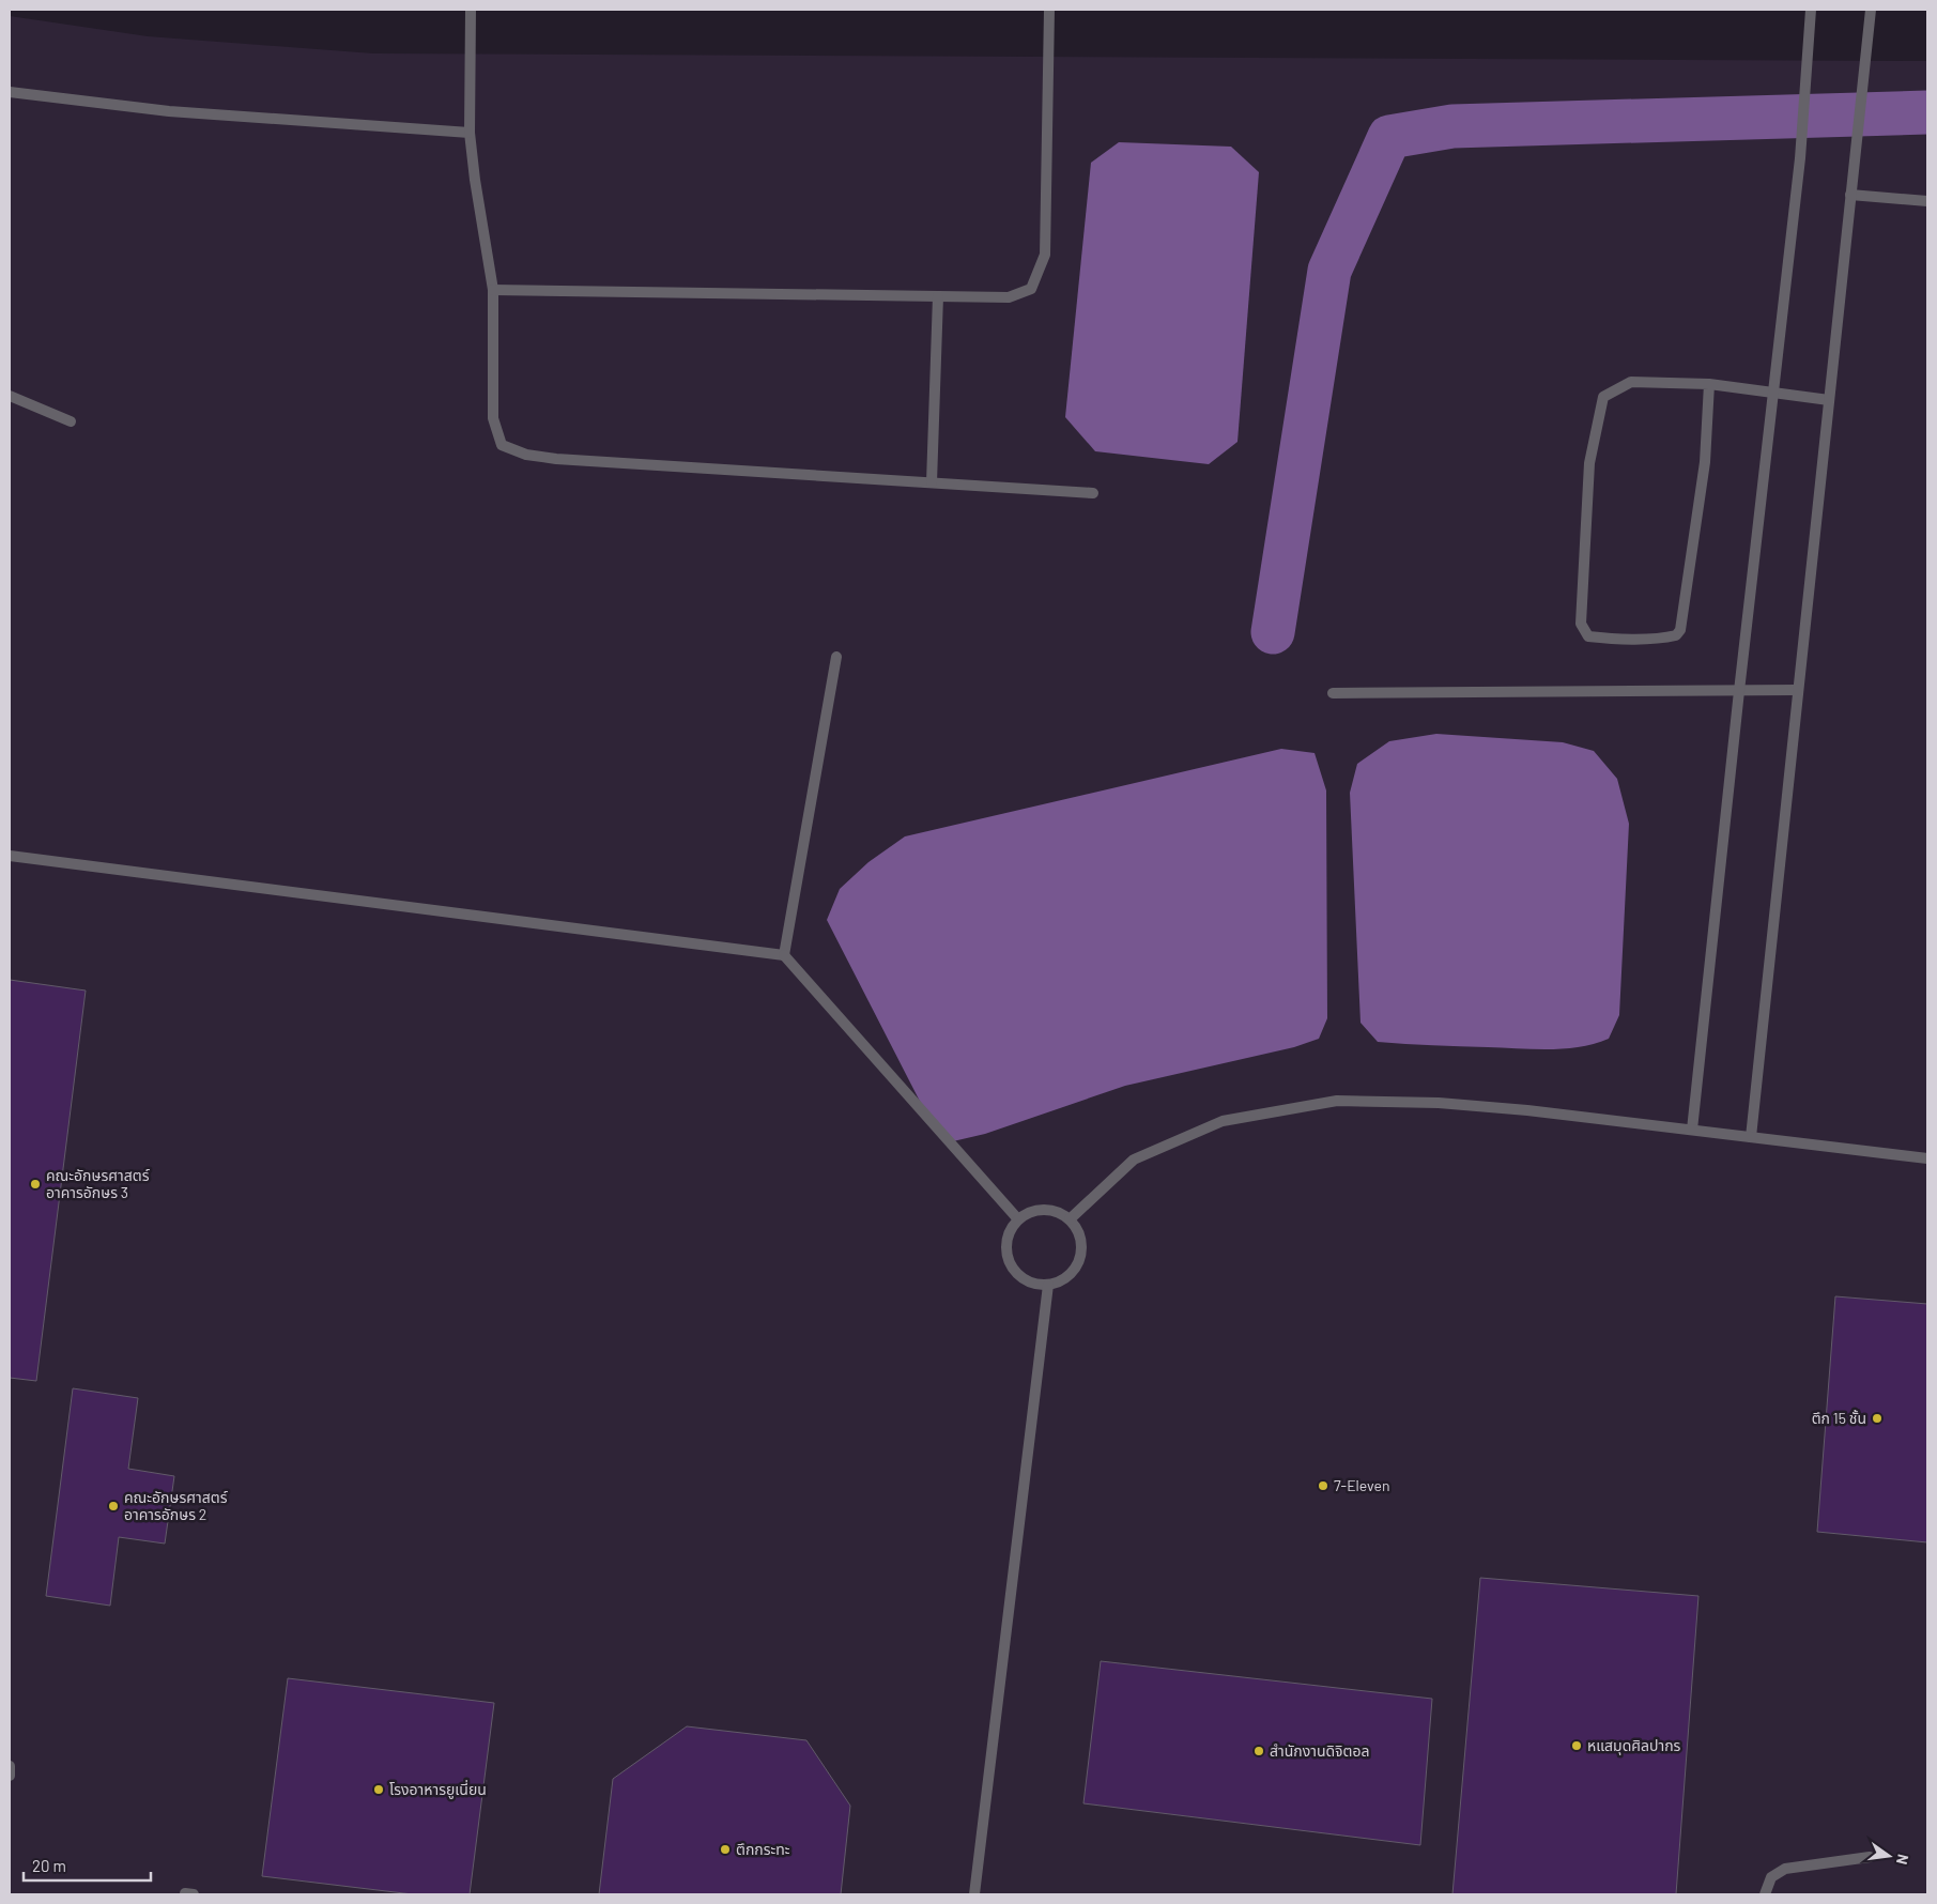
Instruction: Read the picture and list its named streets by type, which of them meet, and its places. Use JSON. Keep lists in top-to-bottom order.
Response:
{
  "places": [
    "คณะอักษรศาสตร์ อาคารอักษร 3",
    "ตึก 15 ชั้น",
    "7-Eleven",
    "คณะอักษรศาสตร์ อาคารอักษร 2",
    "หแสมุดศิลปากร",
    "สำนักงานดิจิตอล",
    "โรงอาหารยูเนี่ยน",
    "ตึกกระทะ"
  ],
  "scale_bar": "20 m",
  "north": "right"
}
